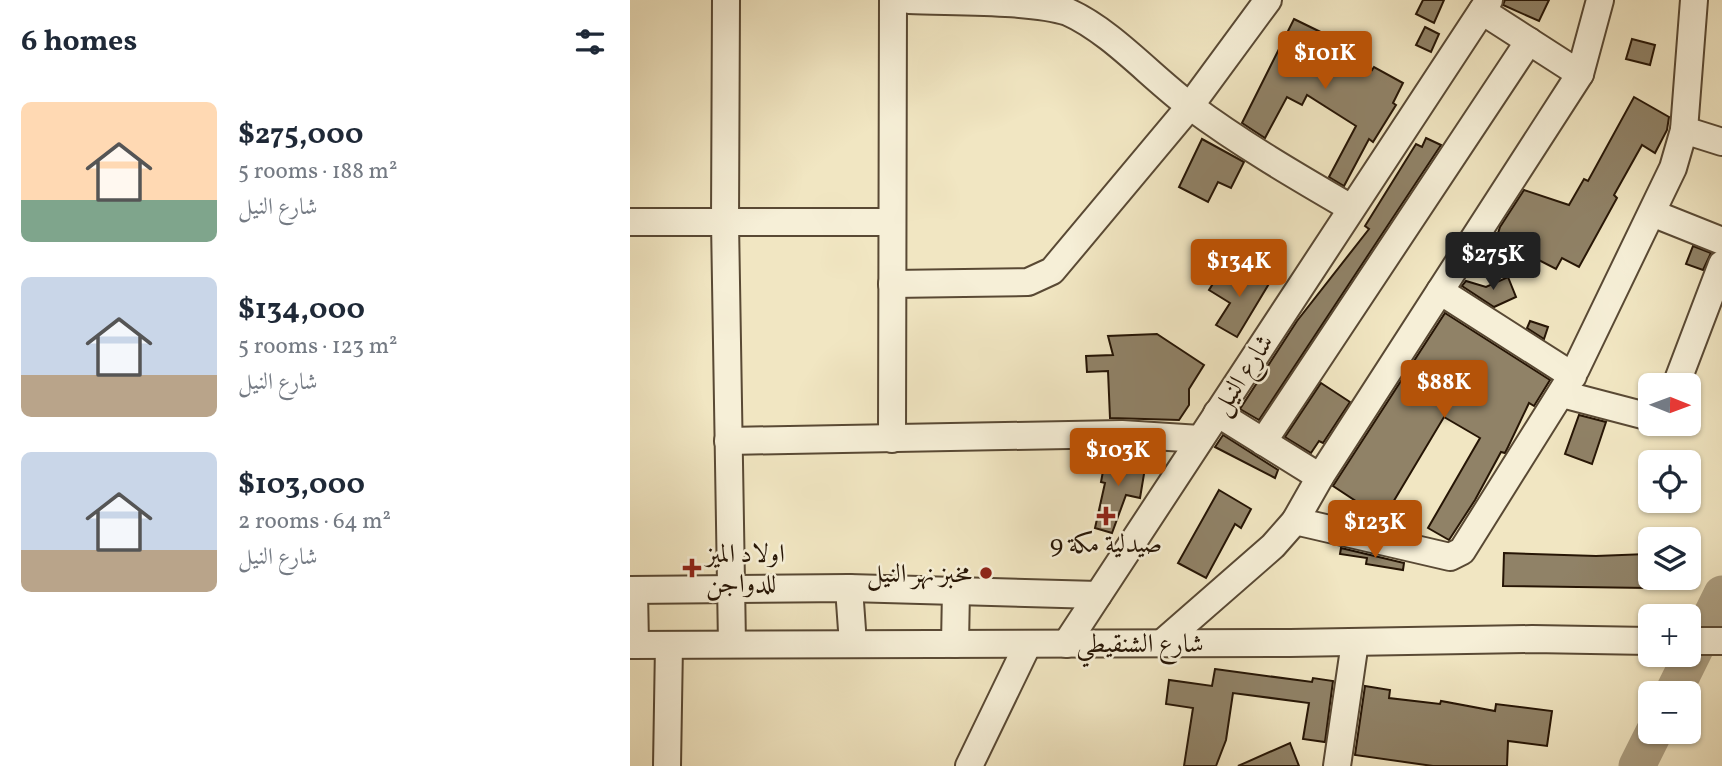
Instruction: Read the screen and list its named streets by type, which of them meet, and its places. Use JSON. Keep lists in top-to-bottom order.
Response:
{
  "streets": {
    "street": ["شارع النيل", "شارع الشنقيطي"]
  },
  "crossings": [
    ["شارع النيل", "شارع الشنقيطي"]
  ],
  "places": {
    "health": ["صيدلية مكة 9", "اولاد الميز للدواجن"],
    "other": ["مخبز نهر النيل"]
  },
  "north": "right",
  "page": {
    "heading": "6 homes",
    "price": [
      "$101K",
      "$275K",
      "$134K",
      "$88K",
      "$103K",
      "$123K"
    ],
    "list": [
      {
        "name": "$275,000",
        "note": "5 rooms · 188 m² · شارع النيل"
      },
      {
        "name": "$134,000",
        "note": "5 rooms · 123 m² · شارع النيل"
      },
      {
        "name": "$103,000",
        "note": "2 rooms · 64 m² · شارع النيل"
      }
    ],
    "map_buttons": ["+", "−"]
  }
}
